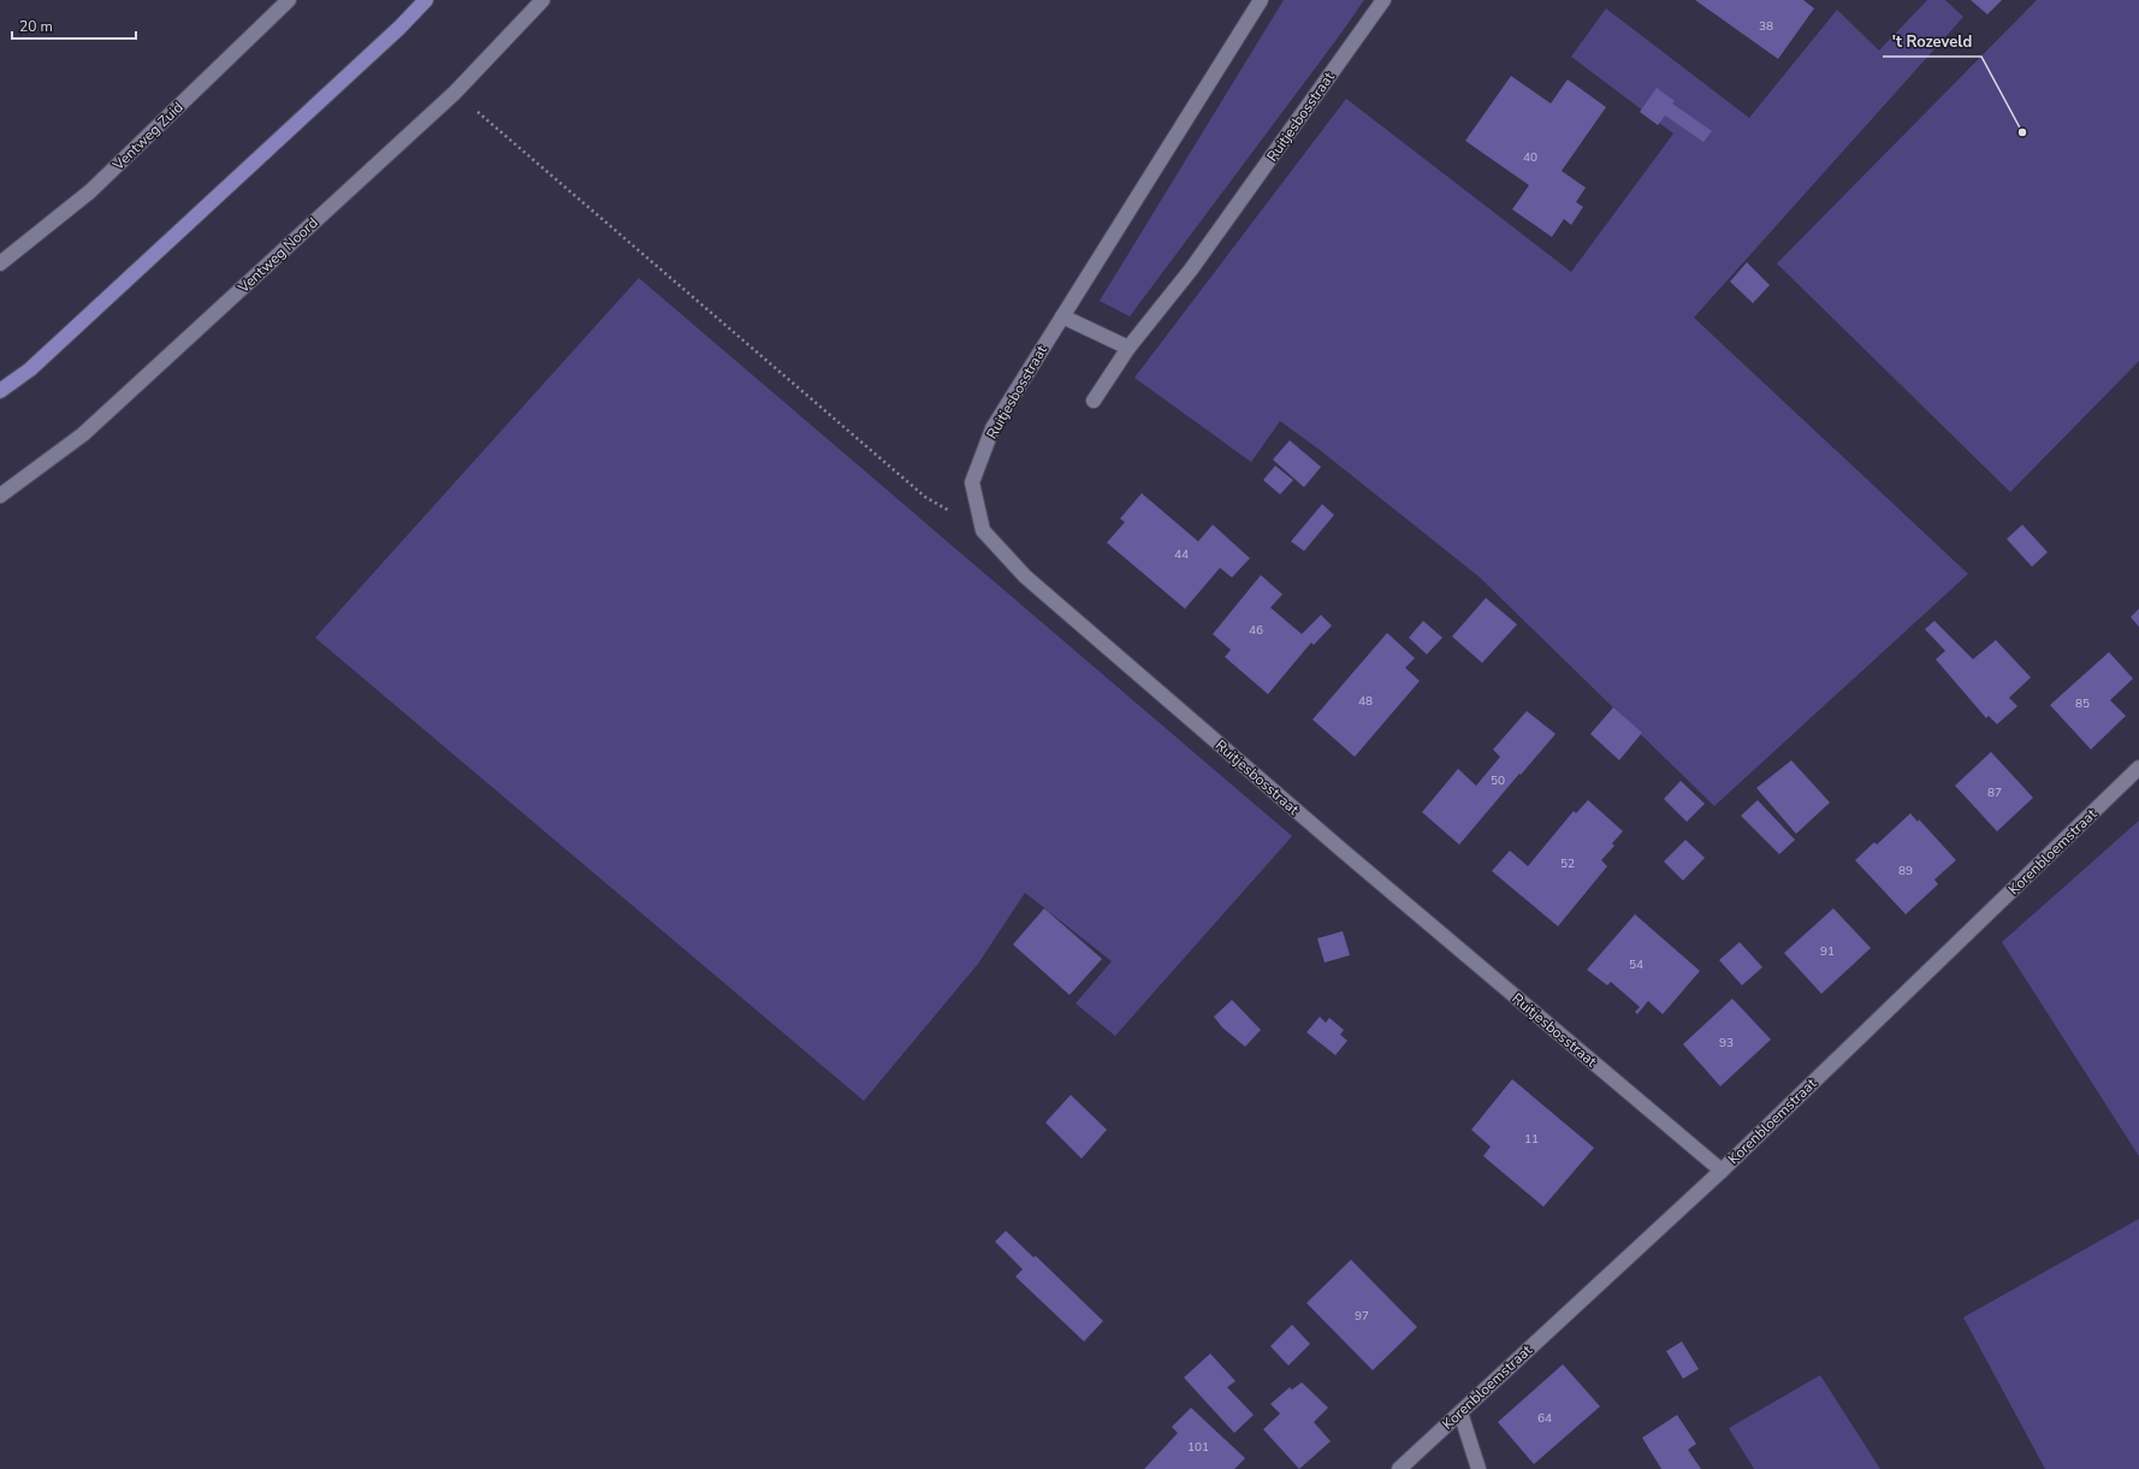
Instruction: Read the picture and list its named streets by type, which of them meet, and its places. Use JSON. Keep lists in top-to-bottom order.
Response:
{
  "streets": {
    "street": [
      "Ruitjesbosstraat",
      "Ventweg Zuid",
      "Ventweg Noord",
      "Korenbloemstraat"
    ]
  },
  "crossings": [
    ["Ruitjesbosstraat", "Korenbloemstraat"]
  ],
  "places": ["'t Rozeveld"],
  "house_numbers": [
    "38",
    "40",
    "44",
    "46",
    "48",
    "85",
    "50",
    "87",
    "52",
    "89",
    "91",
    "54",
    "93",
    "11",
    "97",
    "64",
    "101"
  ],
  "scale_bar": "20 m"
}
